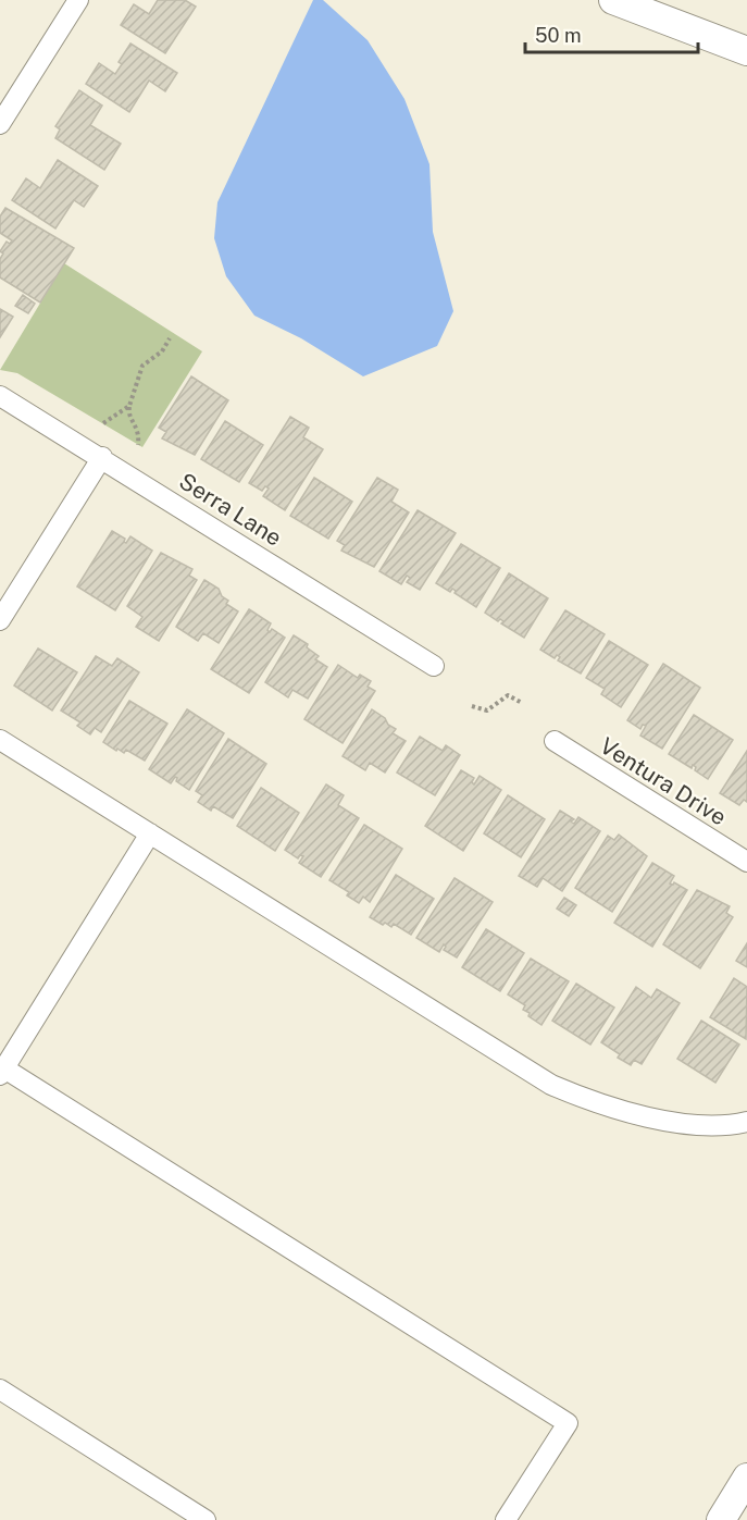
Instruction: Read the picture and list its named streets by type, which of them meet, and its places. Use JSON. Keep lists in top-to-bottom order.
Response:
{
  "streets": {
    "street": ["Serra Lane", "Ventura Drive"]
  },
  "scale_bar": "50 m"
}
